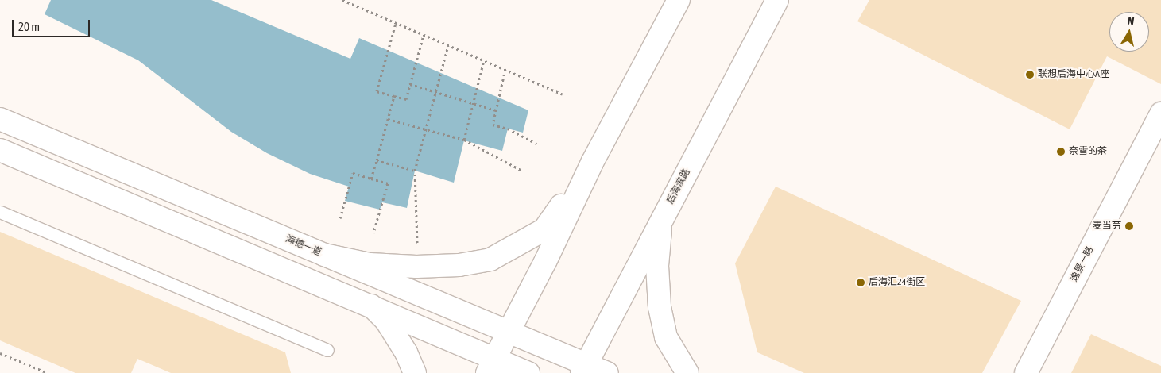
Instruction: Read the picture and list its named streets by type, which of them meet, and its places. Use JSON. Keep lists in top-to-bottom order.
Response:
{
  "streets": {
    "street": ["后海滨路", "海德一道", "逸景一路"]
  },
  "crossings": [
    ["后海滨路", "海德一道"]
  ],
  "places": [
    "联想后海中心A座",
    "奈雪的茶",
    "麦当劳",
    "后海汇24街区"
  ],
  "scale_bar": "20 m",
  "north": "top"
}
